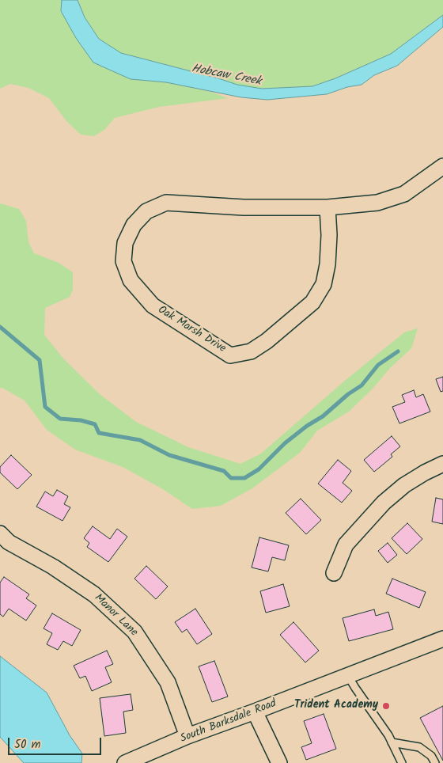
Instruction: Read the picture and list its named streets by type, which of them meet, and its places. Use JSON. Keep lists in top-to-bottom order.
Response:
{
  "streets": {
    "street": ["Oak Marsh Drive", "Manor Lane", "South Barksdale Road"]
  },
  "crossings": [
    ["Manor Lane", "South Barksdale Road"]
  ],
  "water": ["Hobcaw Creek"],
  "places": ["Trident Academy"],
  "scale_bar": "50 m"
}
